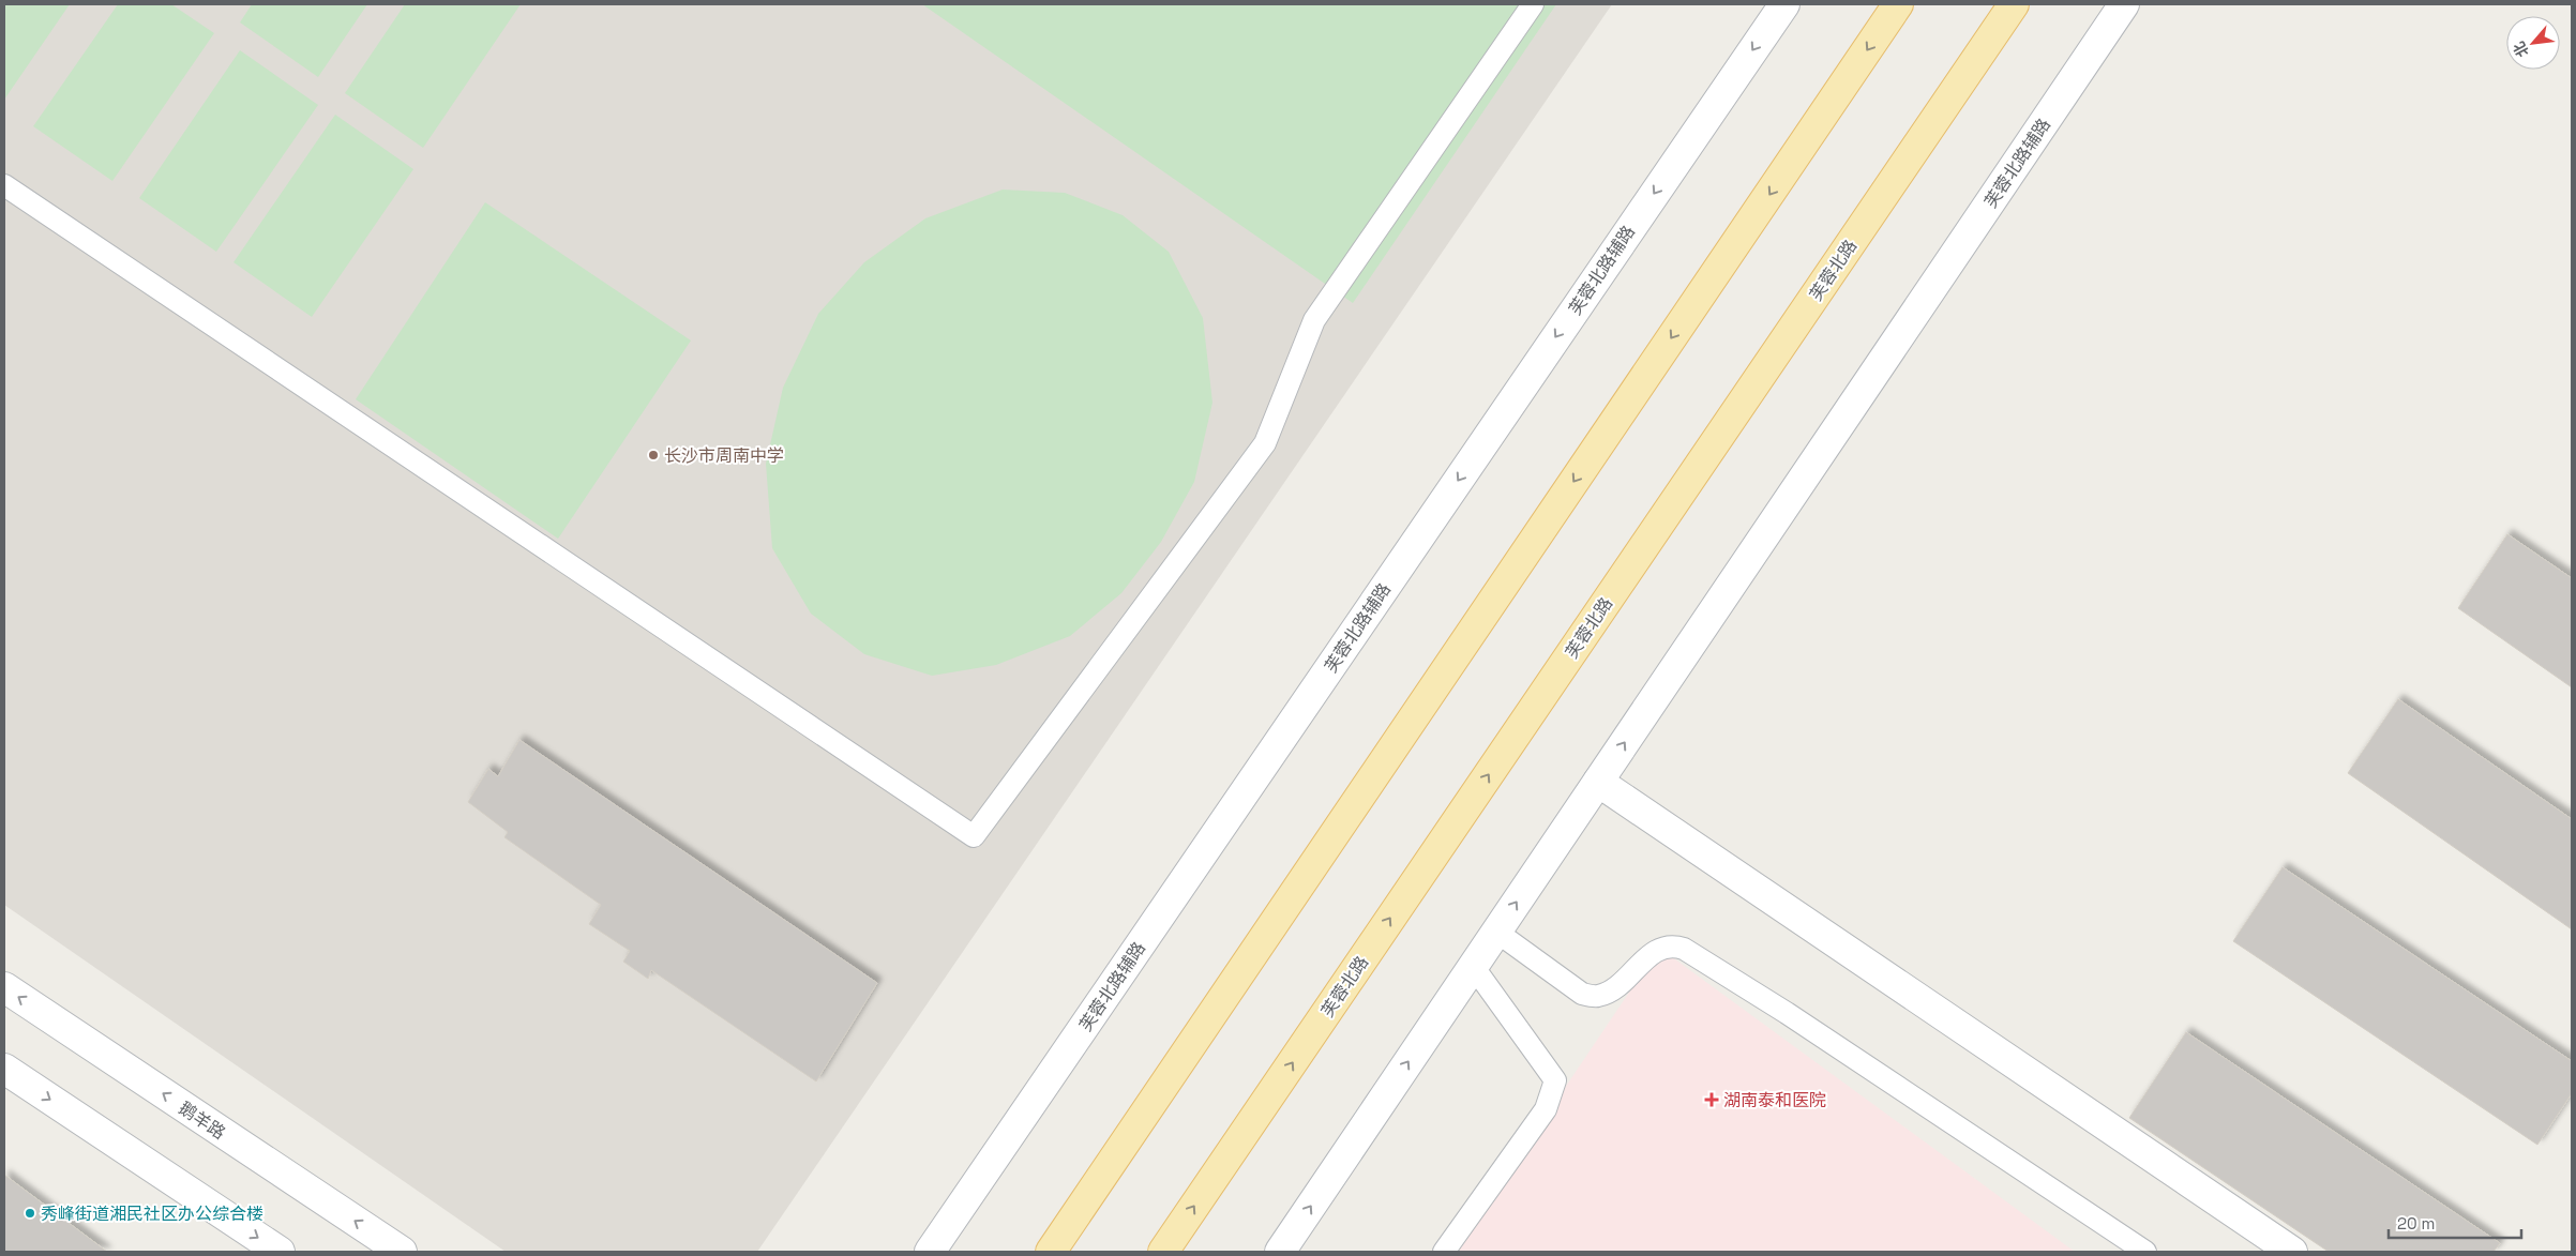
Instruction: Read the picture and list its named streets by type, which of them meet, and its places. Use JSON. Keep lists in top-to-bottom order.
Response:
{
  "streets": {
    "main road": ["芙蓉北路辅路", "芙蓉北路", "鹅羊路"]
  },
  "places": {
    "other": ["长沙市周南中学", "秀峰街道湘民社区办公综合楼"],
    "health": ["湖南泰和医院"]
  },
  "scale_bar": "20 m",
  "north": "bottom left"
}
